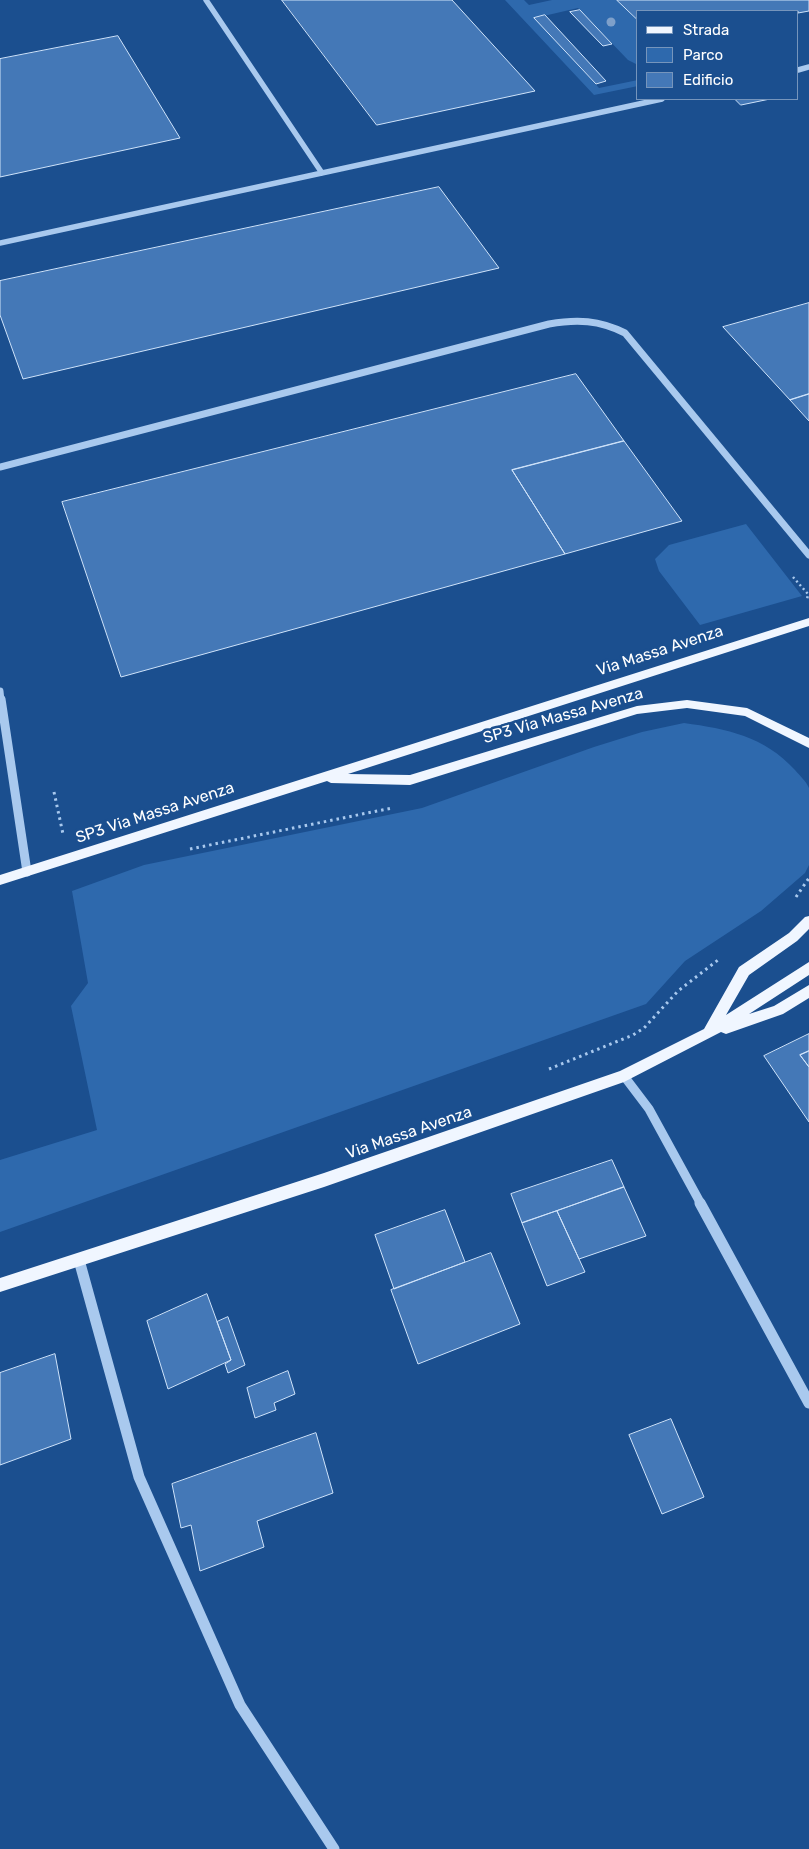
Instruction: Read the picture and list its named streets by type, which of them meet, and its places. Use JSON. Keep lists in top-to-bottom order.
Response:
{
  "streets": {
    "main road": ["Via Massa Avenza", "SP3 Via Massa Avenza"]
  },
  "crossings": [
    ["Via Massa Avenza", "SP3 Via Massa Avenza"]
  ],
  "legend": ["Strada", "Parco", "Edificio"]
}
